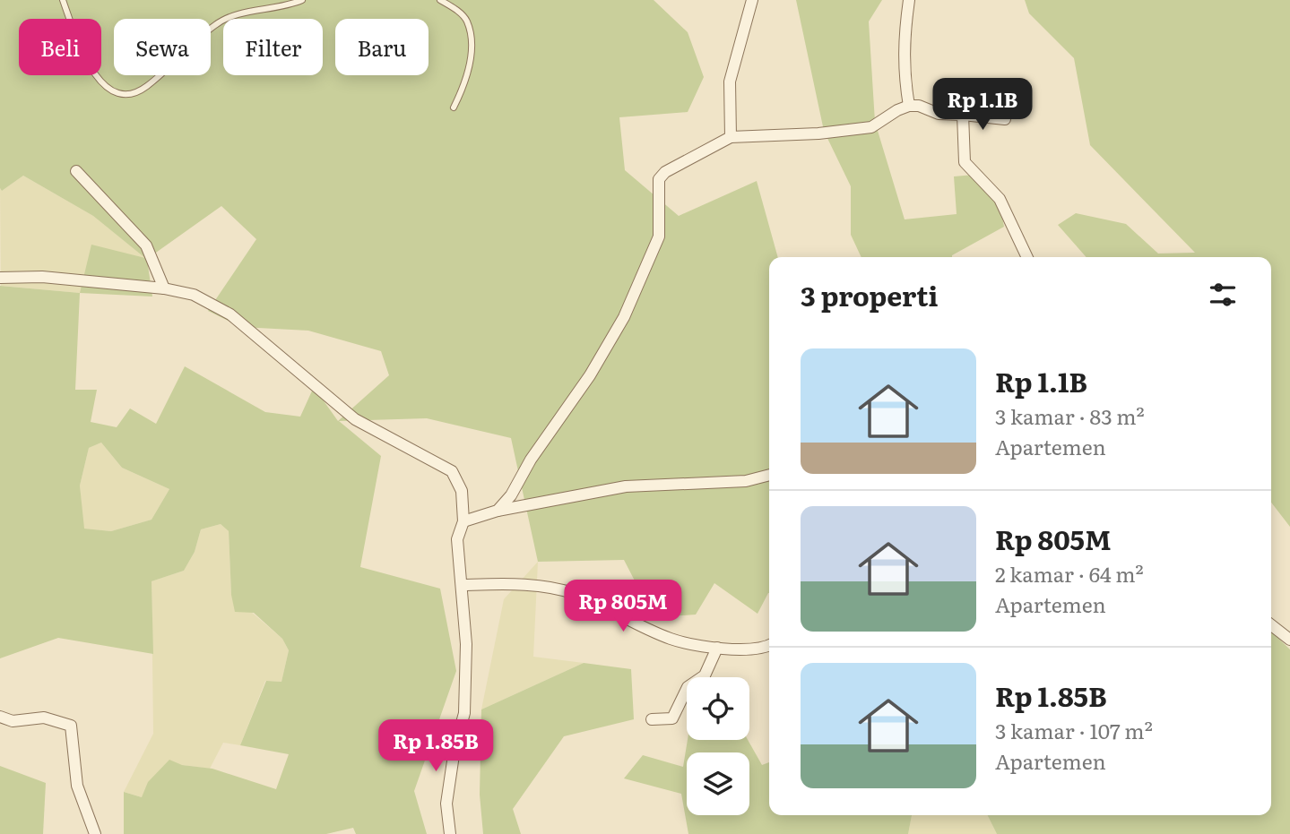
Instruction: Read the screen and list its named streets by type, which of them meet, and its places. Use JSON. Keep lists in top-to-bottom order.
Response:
{
  "page": {
    "chip": [
      "Beli",
      "Sewa",
      "Filter",
      "Baru"
    ],
    "price": ["Rp 1.1B", "Rp 805M", "Rp 1.85B"],
    "heading": "3 properti",
    "list": [
      {
        "name": "Rp 1.1B",
        "note": "3 kamar · 83 m² · Apartemen"
      },
      {
        "name": "Rp 805M",
        "note": "2 kamar · 64 m² · Apartemen"
      },
      {
        "name": "Rp 1.85B",
        "note": "3 kamar · 107 m² · Apartemen"
      }
    ]
  }
}
